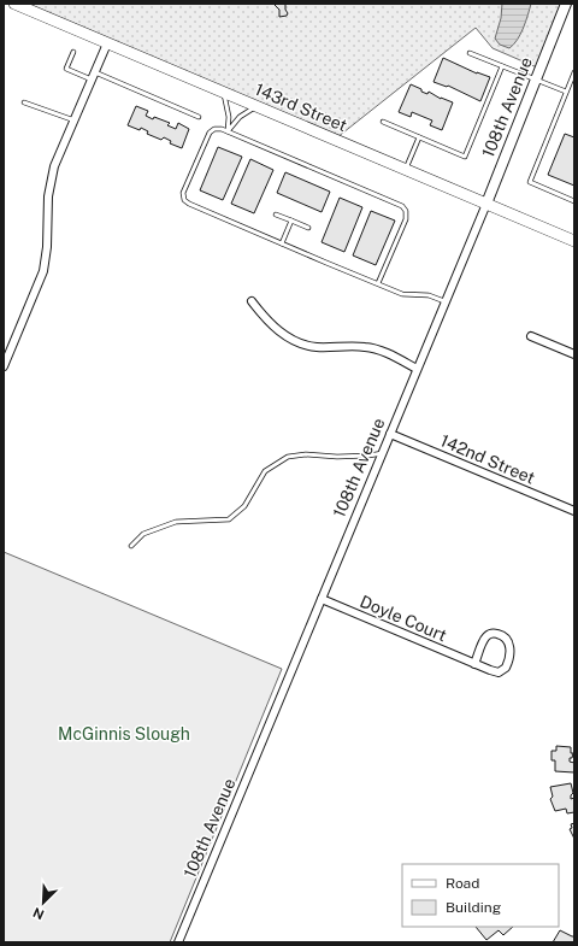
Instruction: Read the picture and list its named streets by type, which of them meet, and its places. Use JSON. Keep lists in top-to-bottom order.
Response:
{
  "streets": {
    "main road": ["143rd Street"],
    "street": ["108th Avenue", "142nd Street", "Doyle Court"]
  },
  "crossings": [
    ["143rd Street", "108th Avenue"],
    ["108th Avenue", "142nd Street"],
    ["108th Avenue", "Doyle Court"]
  ],
  "parks": ["McGinnis Slough"],
  "legend": ["Road", "Building"],
  "north": "bottom left"
}
